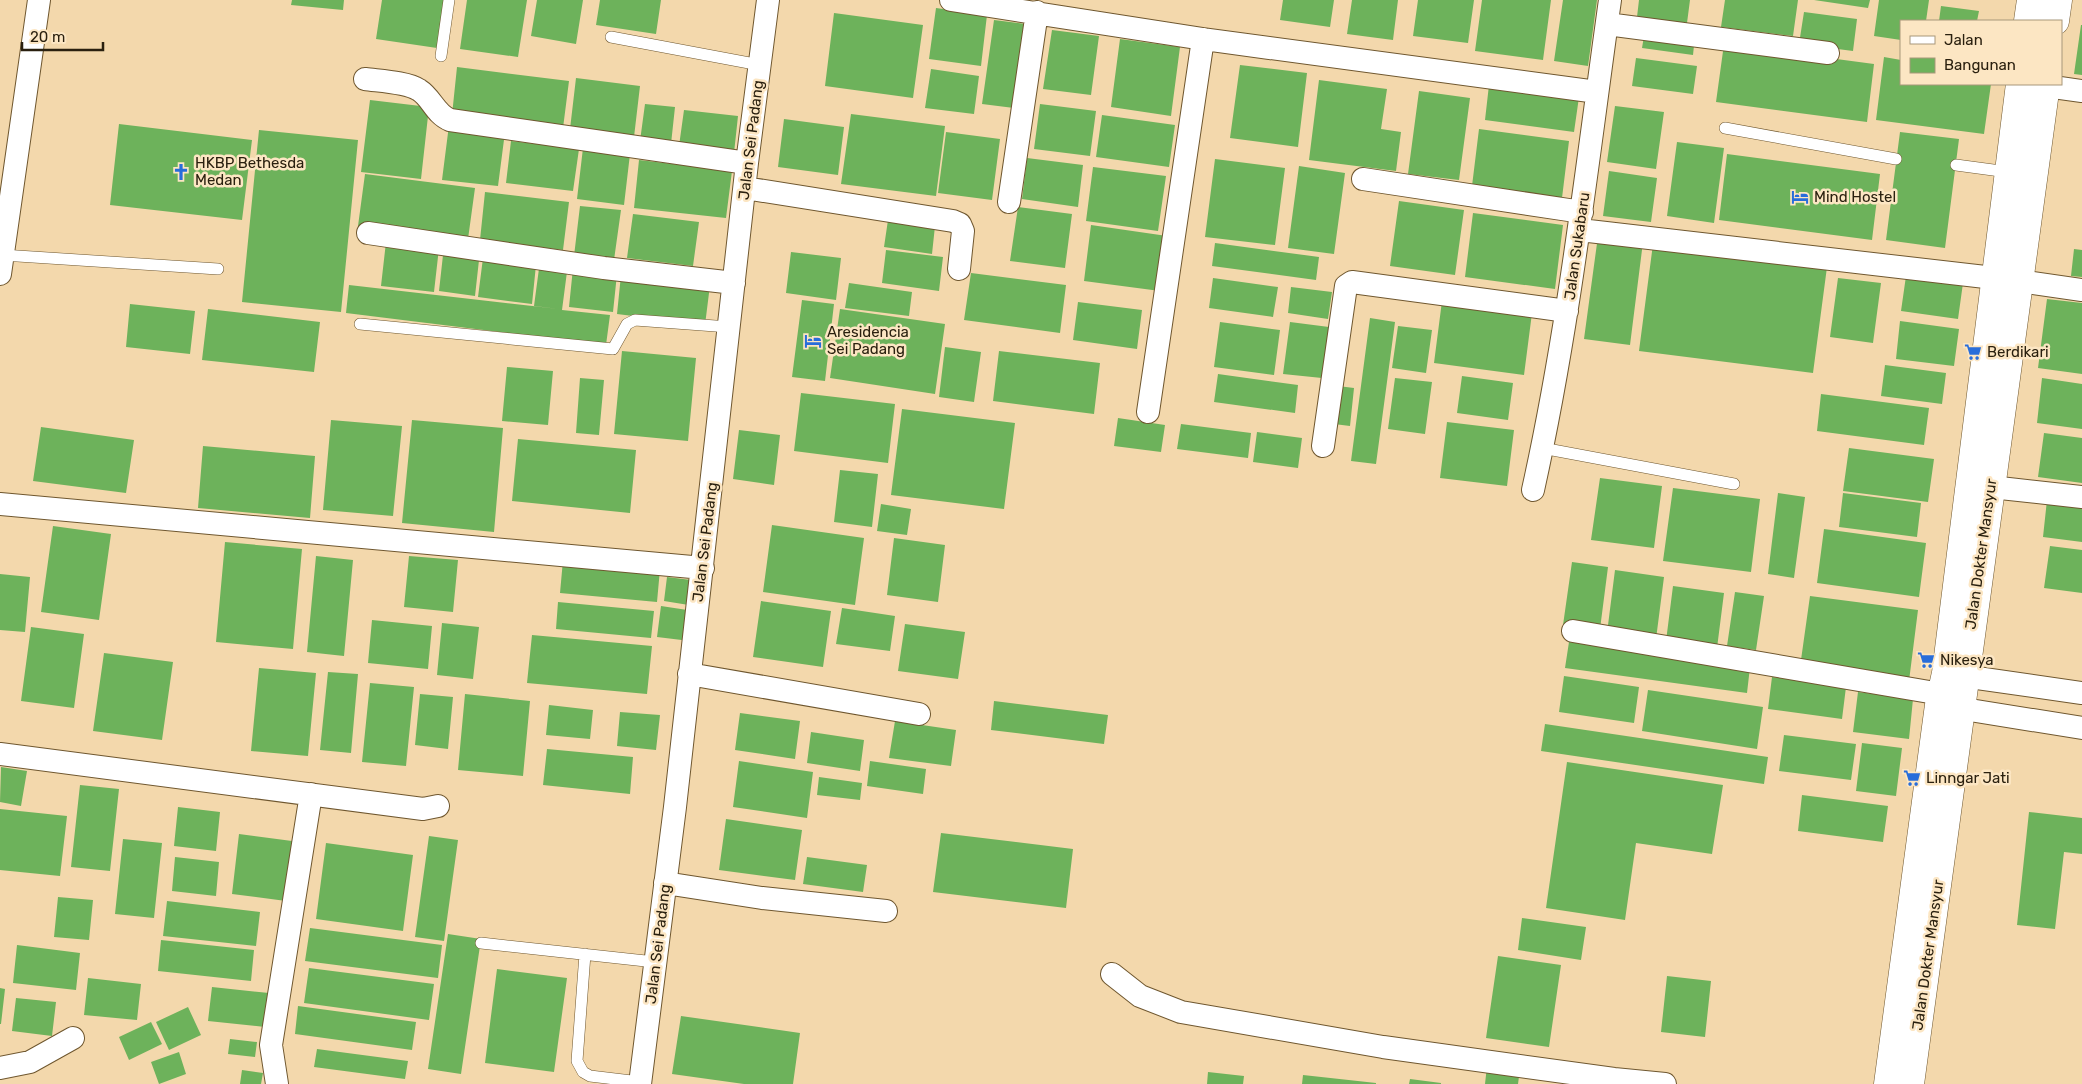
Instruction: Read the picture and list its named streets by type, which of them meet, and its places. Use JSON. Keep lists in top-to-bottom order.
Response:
{
  "streets": {
    "main road": ["Jalan Dokter Mansyur"],
    "street": ["Jalan Sei Padang", "Jalan Sukabaru"]
  },
  "places": {
    "church": ["HKBP Bethesda Medan"],
    "hotel": ["Mind Hostel", "Aresidencia Sei Padang"],
    "supermarket": ["Berdikari", "Nikesya", "Linngar Jati"]
  },
  "legend": ["Jalan", "Bangunan"],
  "scale_bar": "20 m"
}
